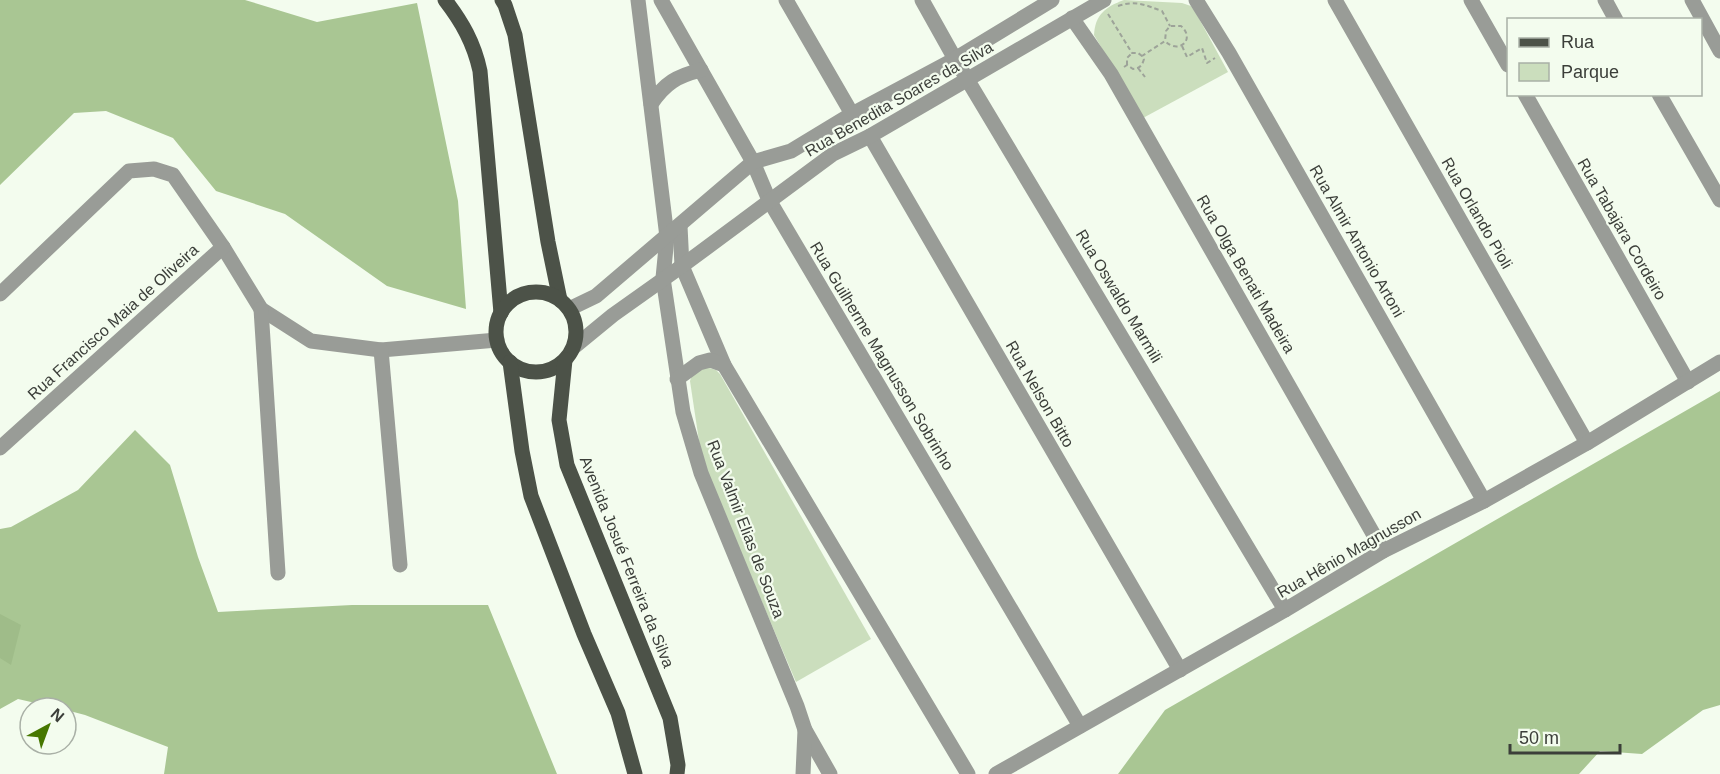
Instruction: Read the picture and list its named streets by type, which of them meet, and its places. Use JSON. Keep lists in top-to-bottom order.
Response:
{
  "streets": {
    "main road": ["Avenida Josué Ferreira da Silva"],
    "street": [
      "Rua Benedita Soares da Silva",
      "Rua Orlando Pioli",
      "Rua Tabajara Cordeiro",
      "Rua Almir Antonio Artoni",
      "Rua Olga Benati Madeira",
      "Rua Oswaldo Marmili",
      "Rua Francisco Maia de Oliveira",
      "Rua Guilherme Magnusson Sobrinho",
      "Rua Nelson Bitto",
      "Rua Valmir Elias de Souza",
      "Rua Hênio Magnusson"
    ]
  },
  "crossings": [
    ["Rua Benedita Soares da Silva", "Rua Olga Benati Madeira"],
    ["Rua Benedita Soares da Silva", "Rua Oswaldo Marmili"],
    ["Rua Benedita Soares da Silva", "Rua Guilherme Magnusson Sobrinho"],
    ["Rua Benedita Soares da Silva", "Rua Nelson Bitto"],
    ["Rua Benedita Soares da Silva", "Rua Valmir Elias de Souza"],
    ["Rua Benedita Soares da Silva", "Avenida Josué Ferreira da Silva"],
    ["Rua Orlando Pioli", "Rua Hênio Magnusson"],
    ["Rua Tabajara Cordeiro", "Rua Hênio Magnusson"],
    ["Rua Almir Antonio Artoni", "Rua Hênio Magnusson"],
    ["Rua Olga Benati Madeira", "Rua Hênio Magnusson"],
    ["Rua Oswaldo Marmili", "Rua Hênio Magnusson"],
    ["Rua Guilherme Magnusson Sobrinho", "Rua Hênio Magnusson"],
    ["Rua Nelson Bitto", "Rua Hênio Magnusson"]
  ],
  "legend": ["Rua", "Parque"],
  "scale_bar": "50 m",
  "north": "top right"
}
